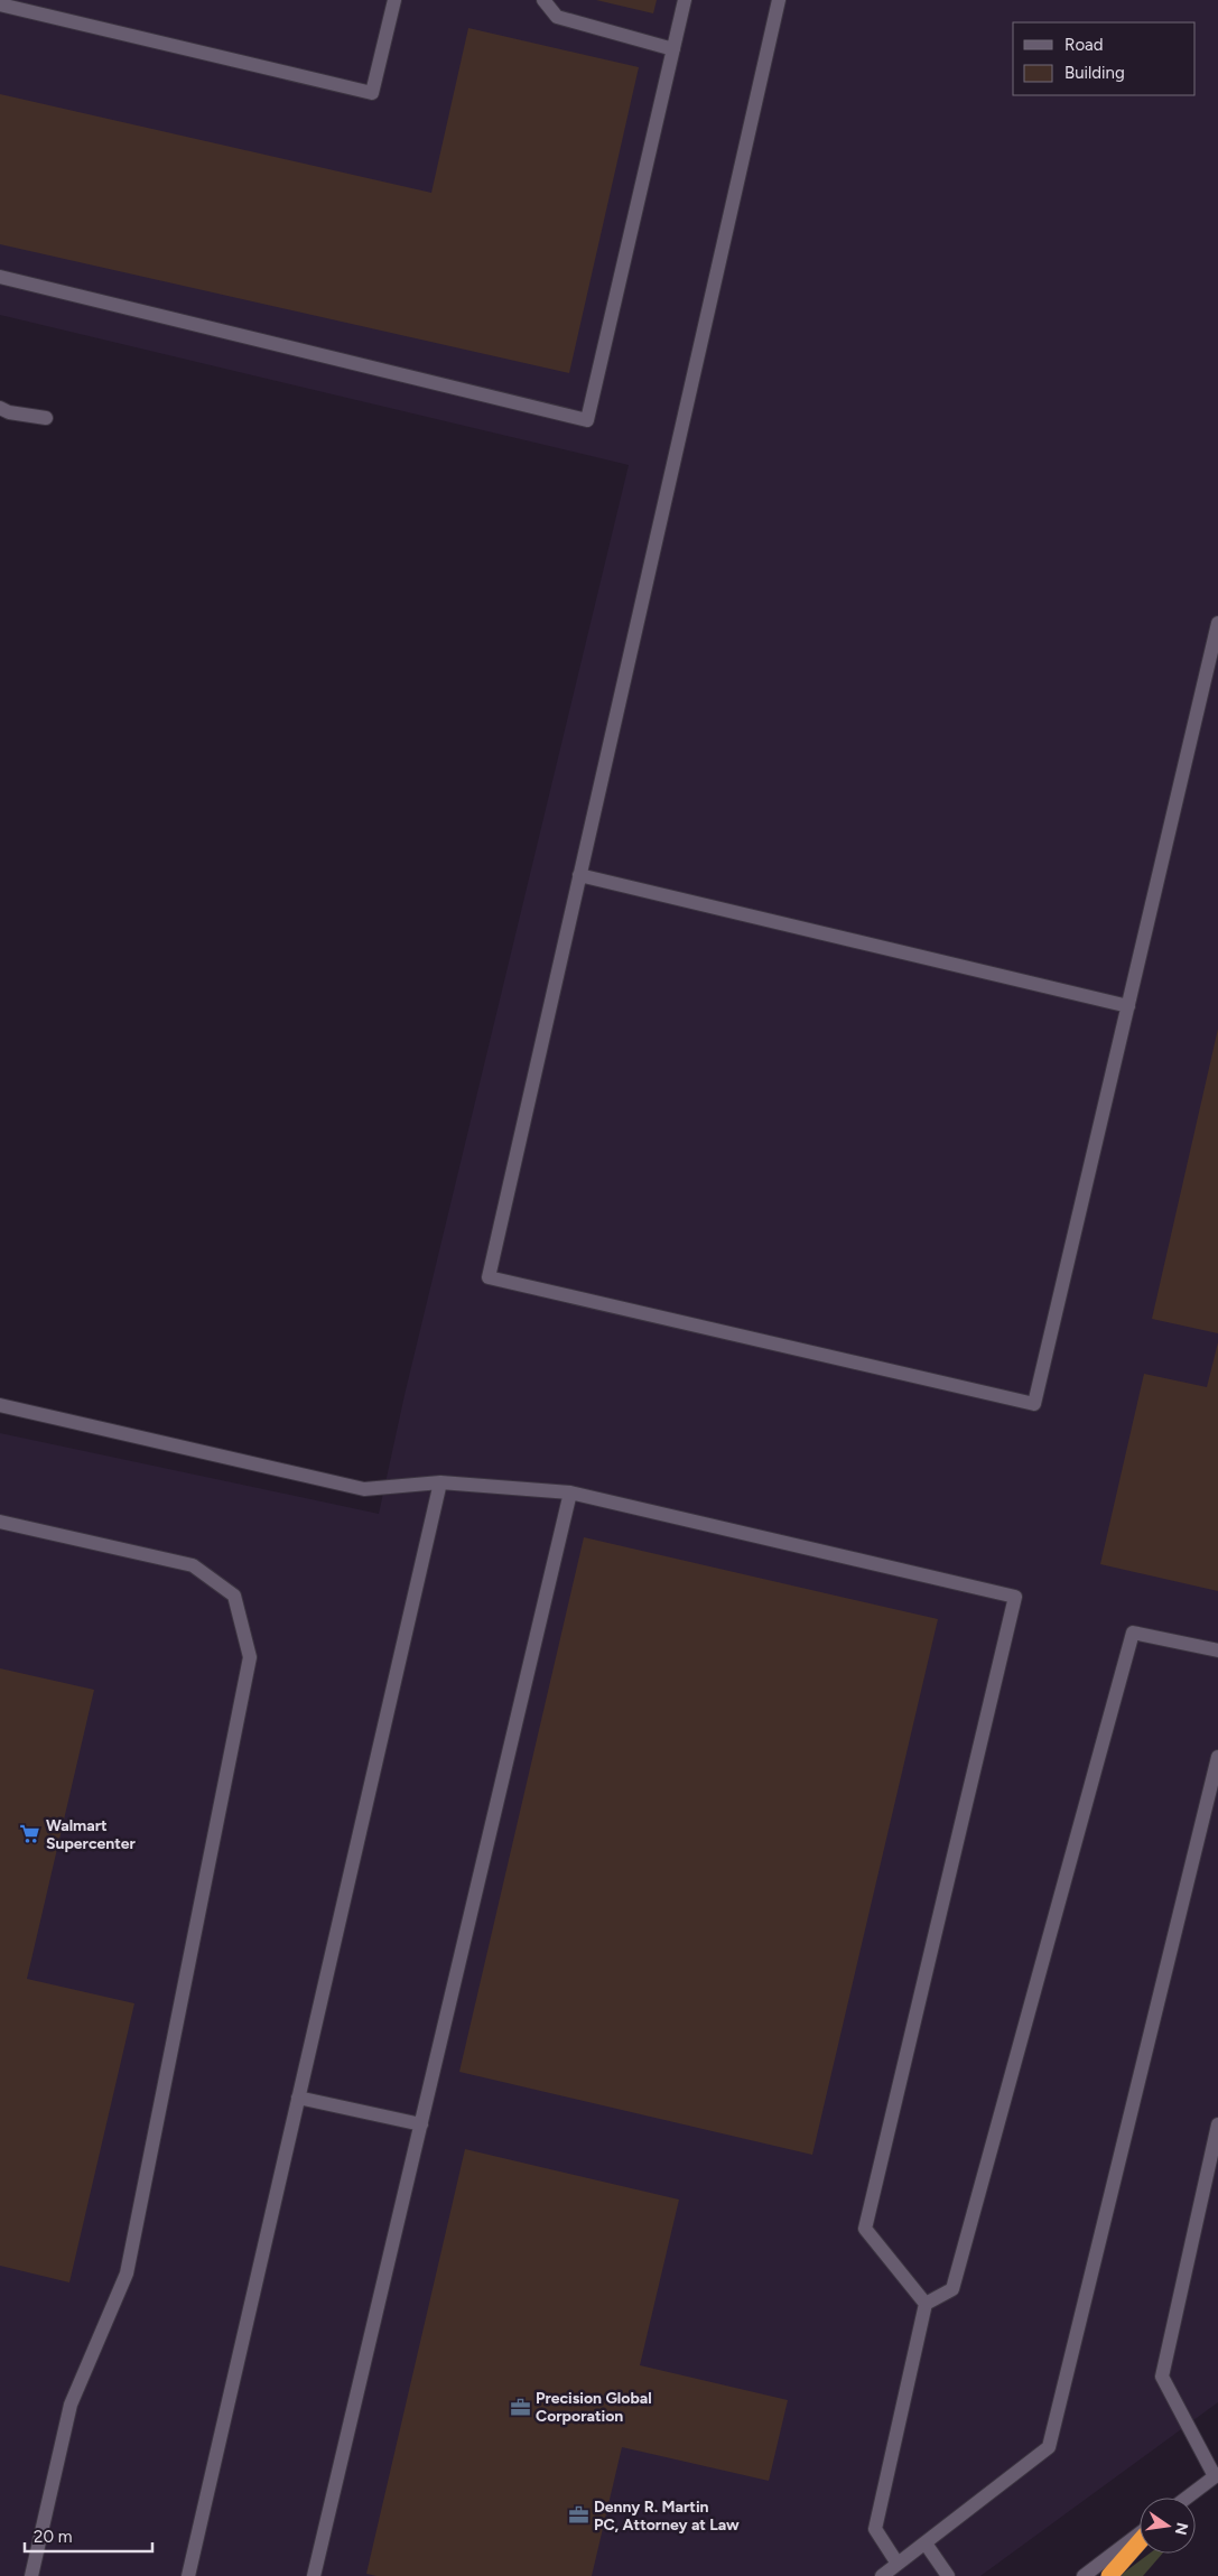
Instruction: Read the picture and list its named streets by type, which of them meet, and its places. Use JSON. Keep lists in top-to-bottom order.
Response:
{
  "places": {
    "supermarket": ["Walmart Supercenter"],
    "office": ["Precision Global Corporation", "Denny R. Martin PC, Attorney at Law"]
  },
  "legend": ["Road", "Building"],
  "scale_bar": "20 m",
  "north": "right"
}
